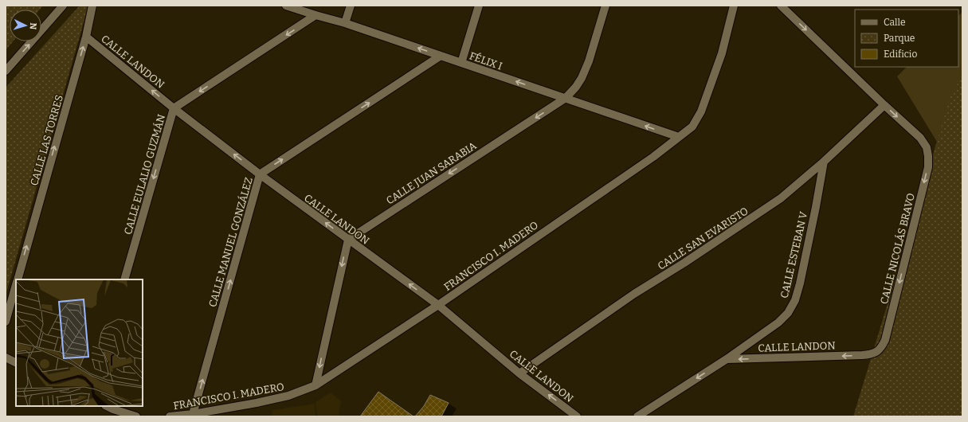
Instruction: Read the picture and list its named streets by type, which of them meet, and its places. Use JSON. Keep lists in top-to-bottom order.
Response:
{
  "streets": {
    "street": [
      "FÉLIX I",
      "CALLE LANDON",
      "CALLE LAS TORRES",
      "CALLE JUAN SARABIA",
      "CALLE EULALIO GUZMÁN",
      "CALLE SAN EVARISTO",
      "CALLE MANUEL GONZÁLEZ",
      "CALLE NICOLÁS BRAVO",
      "CALLE ESTEBAN V",
      "FRANCISCO I. MADERO"
    ]
  },
  "crossings": [
    ["FÉLIX I", "CALLE JUAN SARABIA"],
    ["FÉLIX I", "CALLE EULALIO GUZMÁN"],
    ["FÉLIX I", "CALLE MANUEL GONZÁLEZ"],
    ["FÉLIX I", "FRANCISCO I. MADERO"],
    ["CALLE LANDON", "CALLE LAS TORRES"],
    ["CALLE LANDON", "CALLE JUAN SARABIA"],
    ["CALLE LANDON", "CALLE EULALIO GUZMÁN"],
    ["CALLE LANDON", "CALLE SAN EVARISTO"],
    ["CALLE LANDON", "CALLE MANUEL GONZÁLEZ"],
    ["CALLE LANDON", "CALLE NICOLÁS BRAVO"],
    ["CALLE LANDON", "CALLE ESTEBAN V"],
    ["CALLE LANDON", "FRANCISCO I. MADERO"],
    ["CALLE SAN EVARISTO", "CALLE NICOLÁS BRAVO"],
    ["CALLE SAN EVARISTO", "CALLE ESTEBAN V"],
    ["CALLE MANUEL GONZÁLEZ", "FRANCISCO I. MADERO"]
  ],
  "one_way": [
    "FÉLIX I",
    "CALLE LANDON",
    "CALLE LAS TORRES",
    "CALLE JUAN SARABIA",
    "CALLE EULALIO GUZMÁN",
    "CALLE MANUEL GONZÁLEZ",
    "CALLE NICOLÁS BRAVO"
  ],
  "legend": ["Calle", "Parque", "Edificio"],
  "north": "right"
}
